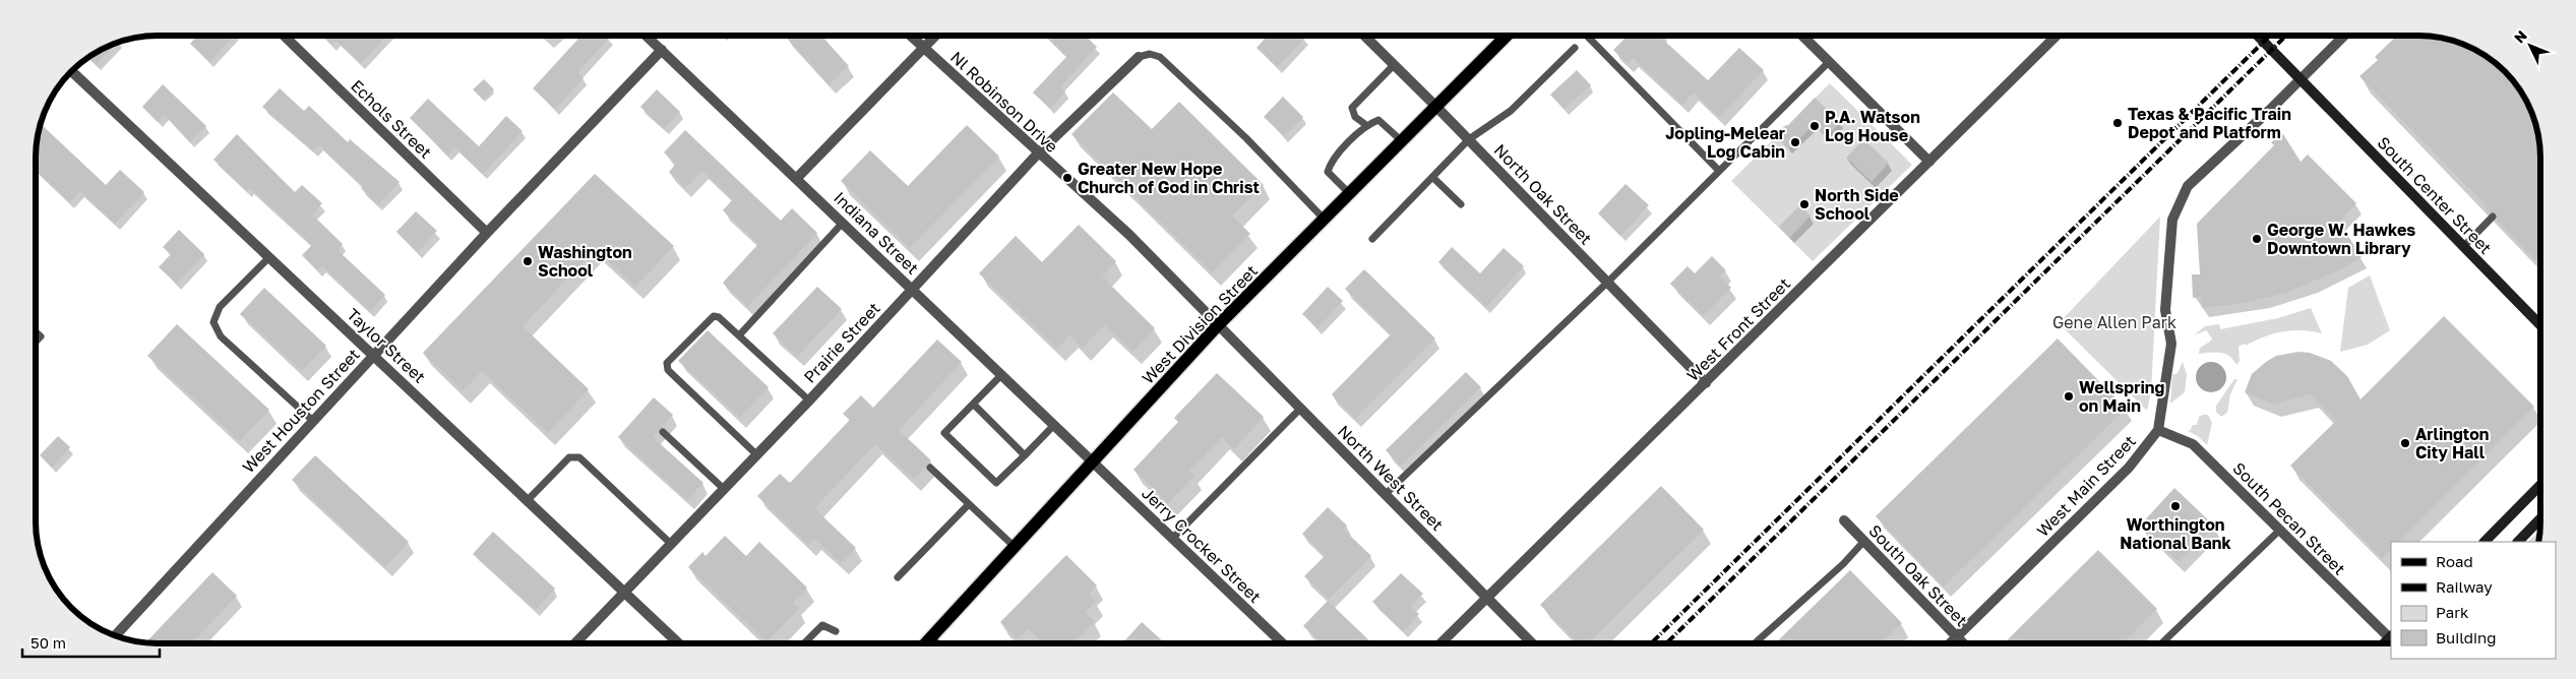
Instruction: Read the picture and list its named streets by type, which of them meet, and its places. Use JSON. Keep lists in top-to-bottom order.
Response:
{
  "streets": {
    "main road": ["South Center Street", "West Division Street"],
    "street": [
      "Nl Robinson Drive",
      "Echols Street",
      "North Oak Street",
      "Indiana Street",
      "West Front Street",
      "Prairie Street",
      "Taylor Street",
      "West Houston Street",
      "North West Street",
      "West Main Street",
      "South Pecan Street",
      "Jerry Crocker Street",
      "South Oak Street"
    ]
  },
  "crossings": [
    ["Nl Robinson Drive", "West Division Street"],
    ["Nl Robinson Drive", "Prairie Street"],
    ["Nl Robinson Drive", "North West Street"],
    ["Echols Street", "West Houston Street"],
    ["North Oak Street", "West Division Street"],
    ["North Oak Street", "West Front Street"],
    ["South Center Street", "West Main Street"],
    ["Indiana Street", "West Division Street"],
    ["Indiana Street", "Prairie Street"],
    ["Indiana Street", "West Houston Street"],
    ["Indiana Street", "Jerry Crocker Street"],
    ["West Division Street", "North West Street"],
    ["West Division Street", "Jerry Crocker Street"],
    ["West Front Street", "North West Street"],
    ["Prairie Street", "Taylor Street"],
    ["Taylor Street", "West Houston Street"],
    ["West Main Street", "South Pecan Street"],
    ["West Main Street", "South Oak Street"]
  ],
  "parks": ["Gene Allen Park"],
  "places": [
    "Texas & Pacific Train Depot and Platform",
    "P.A. Watson Log House",
    "Jopling-Melear Log Cabin",
    "Greater New Hope Church of God in Christ",
    "North Side School",
    "George W. Hawkes Downtown Library",
    "Washington School",
    "Wellspring on Main",
    "Arlington City Hall",
    "Worthington National Bank"
  ],
  "legend": [
    "Road",
    "Railway",
    "Park",
    "Building"
  ],
  "scale_bar": "50 m",
  "north": "top left"
}
